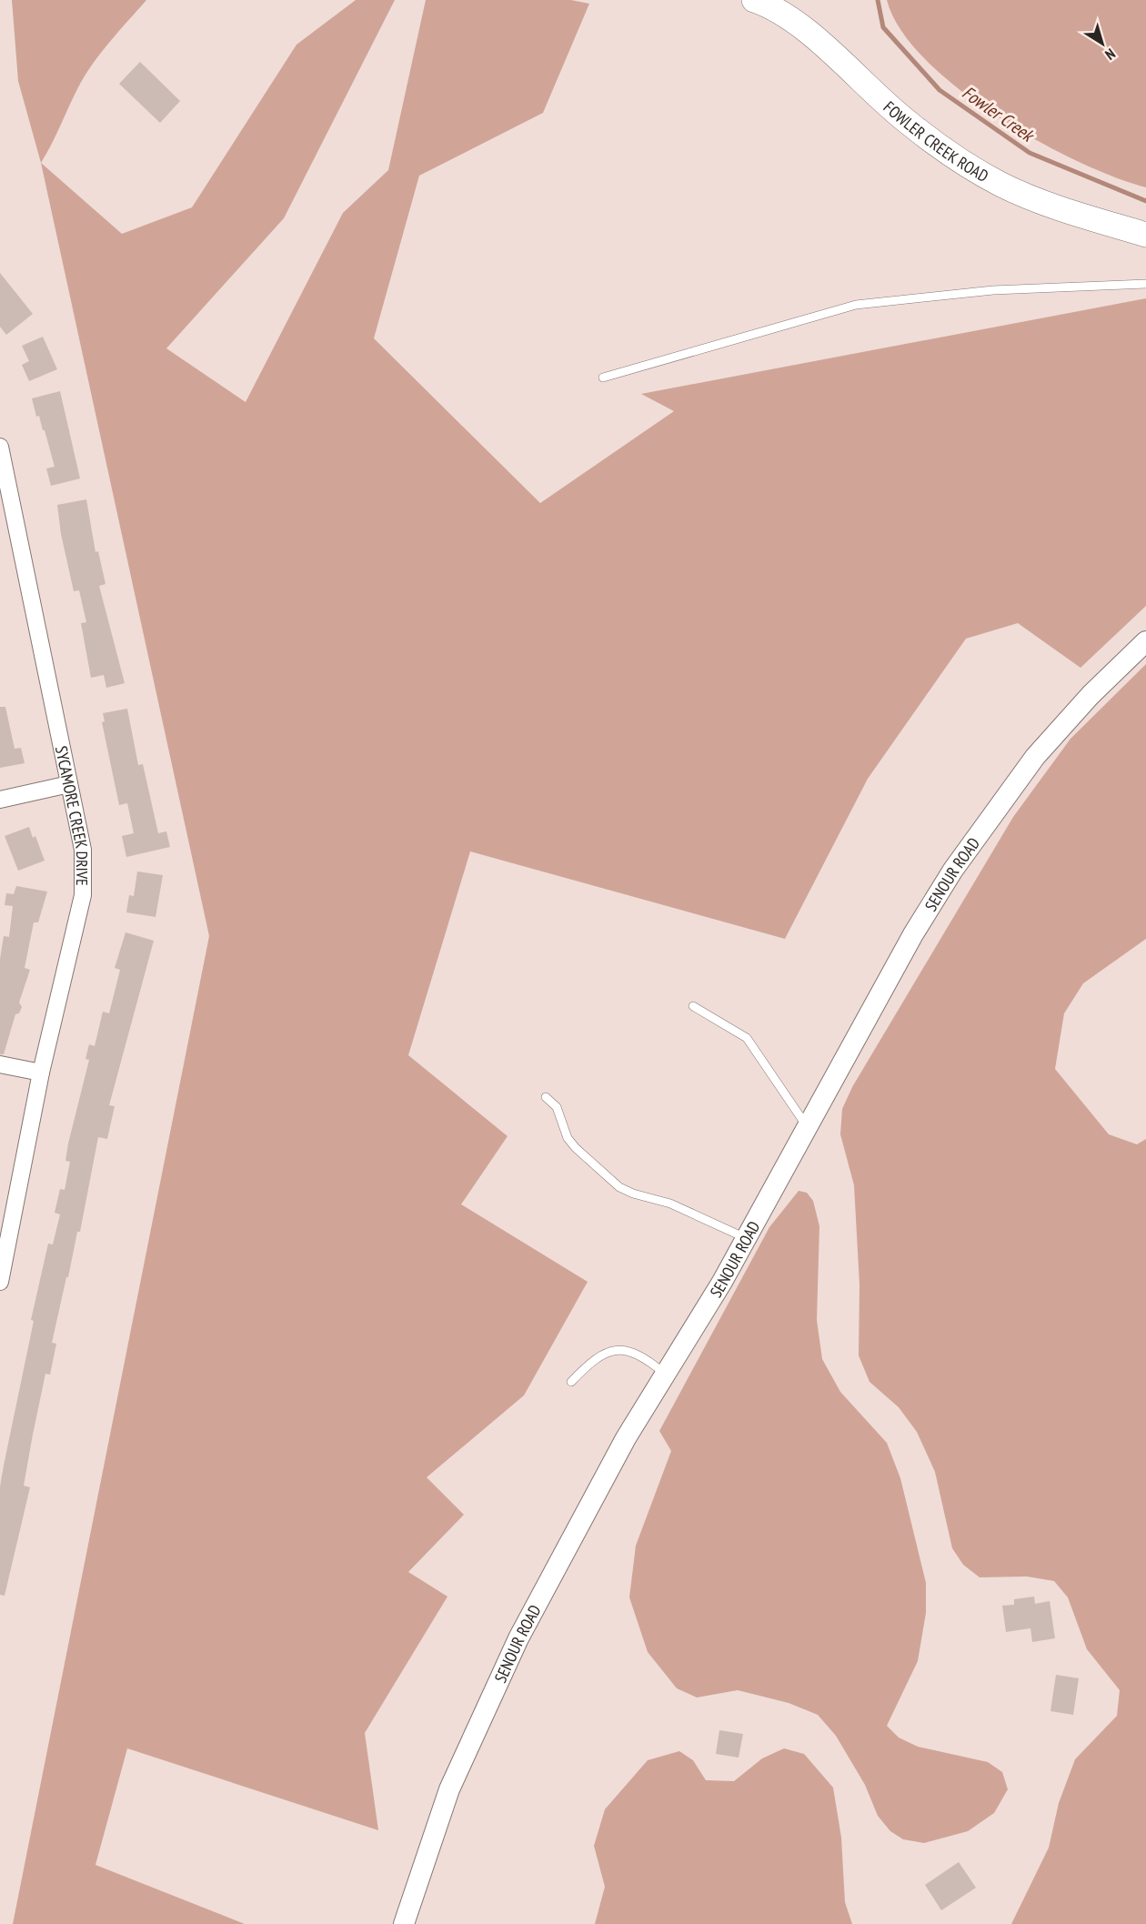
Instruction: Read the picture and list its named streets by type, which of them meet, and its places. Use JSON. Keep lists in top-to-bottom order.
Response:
{
  "streets": {
    "main road": ["FOWLER CREEK ROAD"],
    "street": ["SYCAMORE CREEK DRIVE", "SENOUR ROAD"]
  },
  "water": ["Fowler Creek"],
  "north": "bottom right"
}
